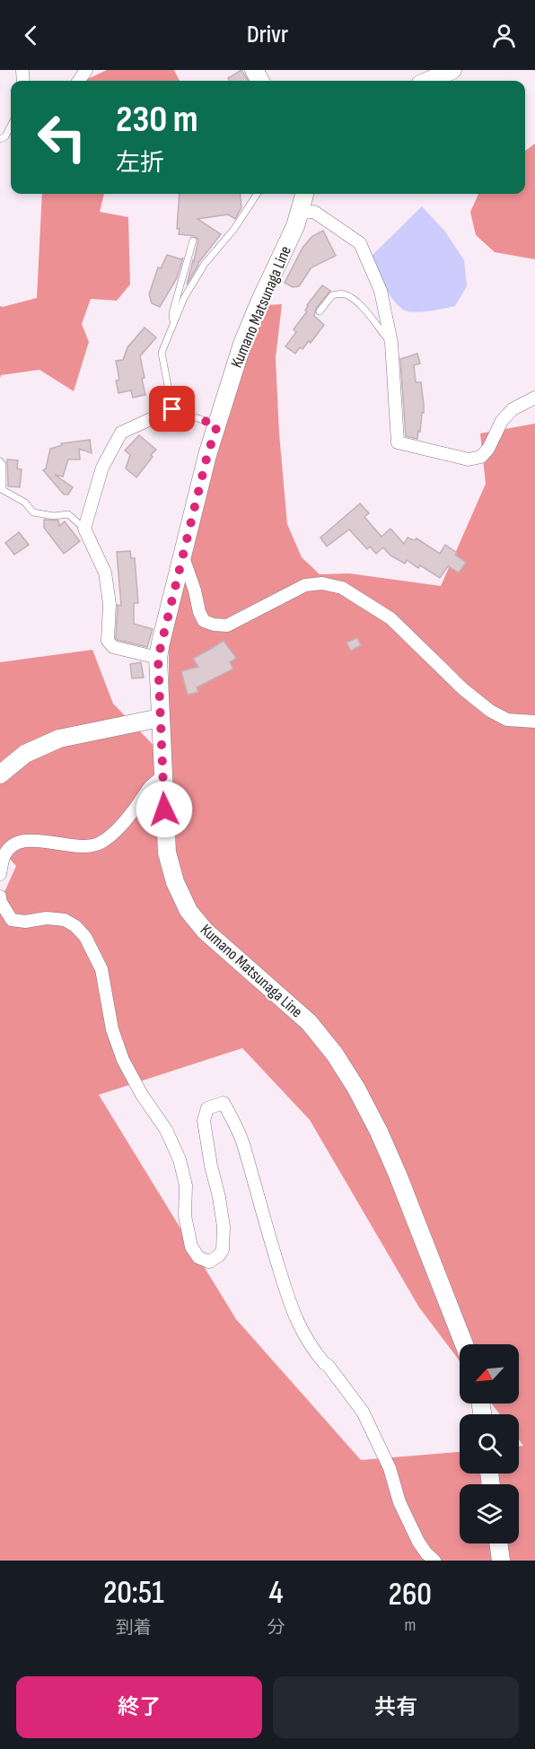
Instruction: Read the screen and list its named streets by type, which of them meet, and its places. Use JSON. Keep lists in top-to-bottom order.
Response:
{
  "streets": {
    "main road": ["Kumano Matsunaga Line"]
  },
  "north": "bottom left",
  "page": {
    "header": "Drivr",
    "turn": ["230 m", "左折"],
    "eta": [
      "20:51",
      "到着",
      "4",
      "分",
      "260",
      "m"
    ],
    "buttons": ["終了", "共有"]
  }
}
